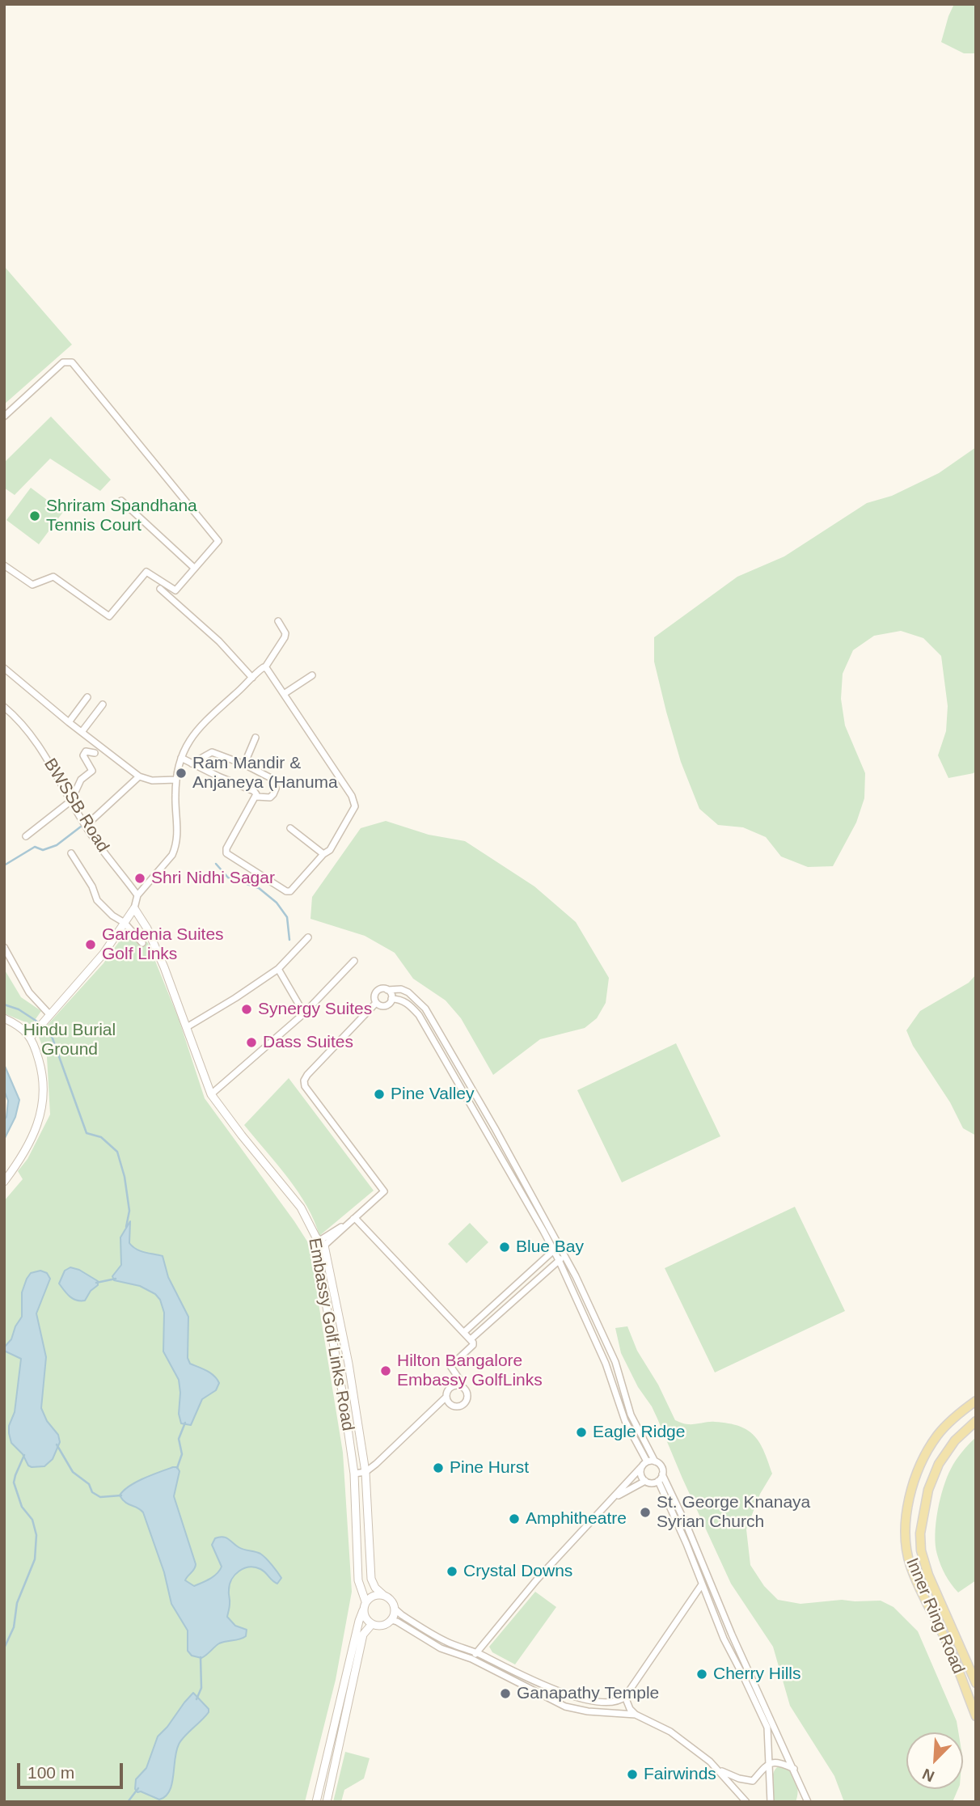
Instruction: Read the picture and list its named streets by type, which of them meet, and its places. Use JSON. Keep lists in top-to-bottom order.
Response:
{
  "streets": {
    "main road": ["Inner Ring Road"],
    "street": ["BWSSB Road", "Embassy Golf Links Road"]
  },
  "parks": ["Hindu Burial Ground"],
  "places": [
    "Shriram Spandhana Tennis Court",
    "Ram Mandir & Anjaneya (Hanuma",
    "Shri Nidhi Sagar",
    "Gardenia Suites Golf Links",
    "Synergy Suites",
    "Dass Suites",
    "Pine Valley",
    "Blue Bay",
    "Hilton Bangalore Embassy GolfLinks",
    "Eagle Ridge",
    "Pine Hurst",
    "St. George Knanaya Syrian Church",
    "Amphitheatre",
    "Crystal Downs",
    "Cherry Hills",
    "Ganapathy Temple",
    "Fairwinds"
  ],
  "scale_bar": "100 m",
  "north": "bottom left"
}
